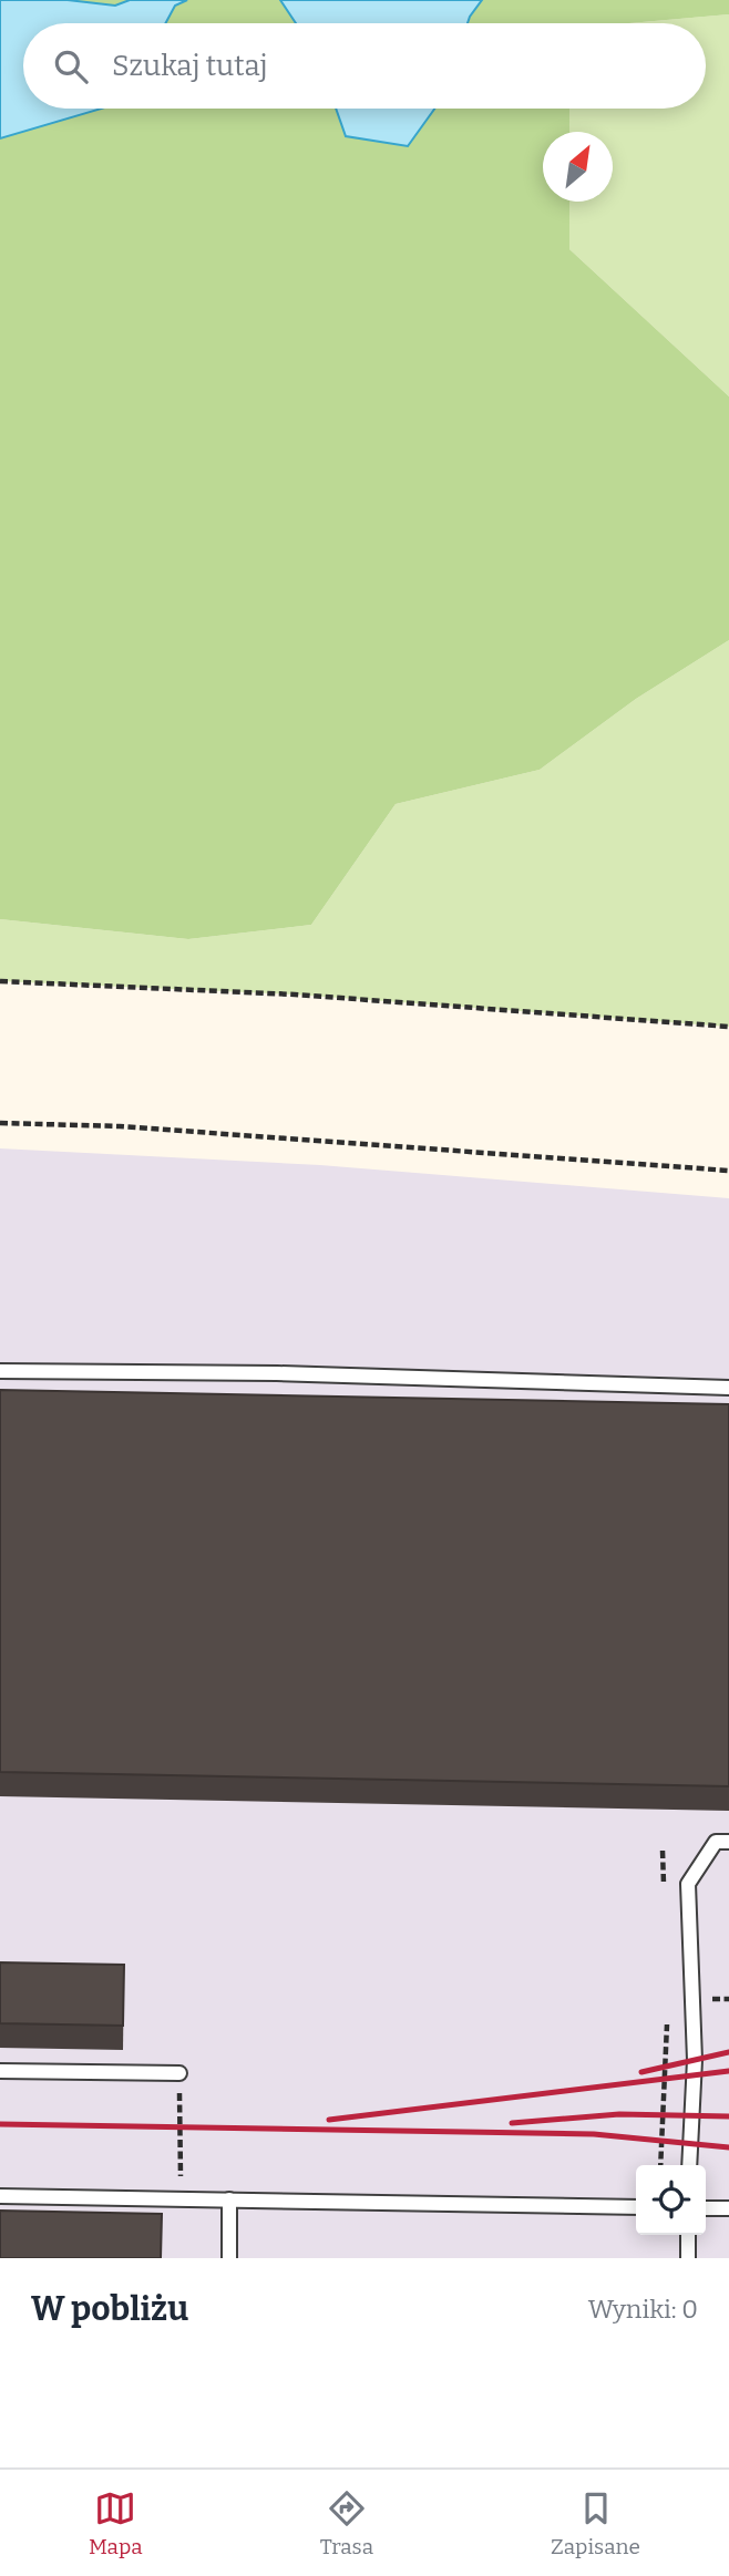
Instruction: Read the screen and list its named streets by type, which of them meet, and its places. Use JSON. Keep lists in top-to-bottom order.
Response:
{
  "north": "top right",
  "page": {
    "search": "Szukaj tutaj",
    "heading": ["W pobliżu", "Wyniki: 0"],
    "nav": ["Mapa", "Trasa", "Zapisane"]
  }
}
